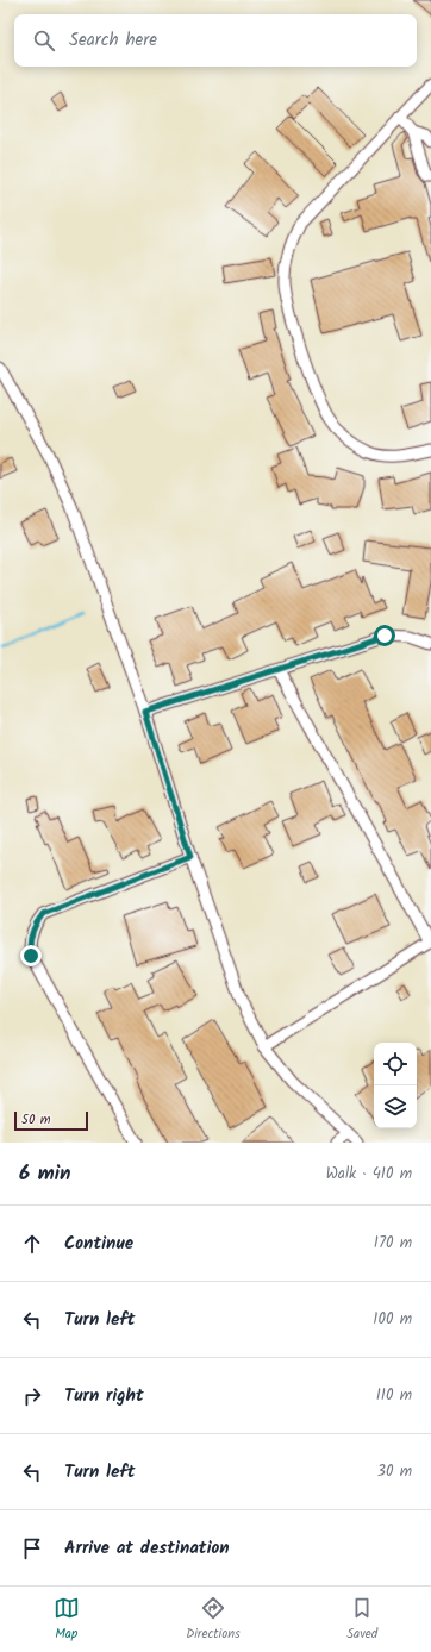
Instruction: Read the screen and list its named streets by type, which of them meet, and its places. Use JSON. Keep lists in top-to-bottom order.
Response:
{
  "scale_bar": "50 m",
  "page": {
    "search": "Search here",
    "scale": "50 m",
    "heading": ["6 min", "Walk · 410 m"],
    "list": [
      ["Continue", "170 m"],
      ["Turn left", "100 m"],
      ["Turn right", "110 m"],
      ["Turn left", "30 m"],
      "Arrive at destination"
    ],
    "nav": ["Map", "Directions", "Saved"]
  }
}
